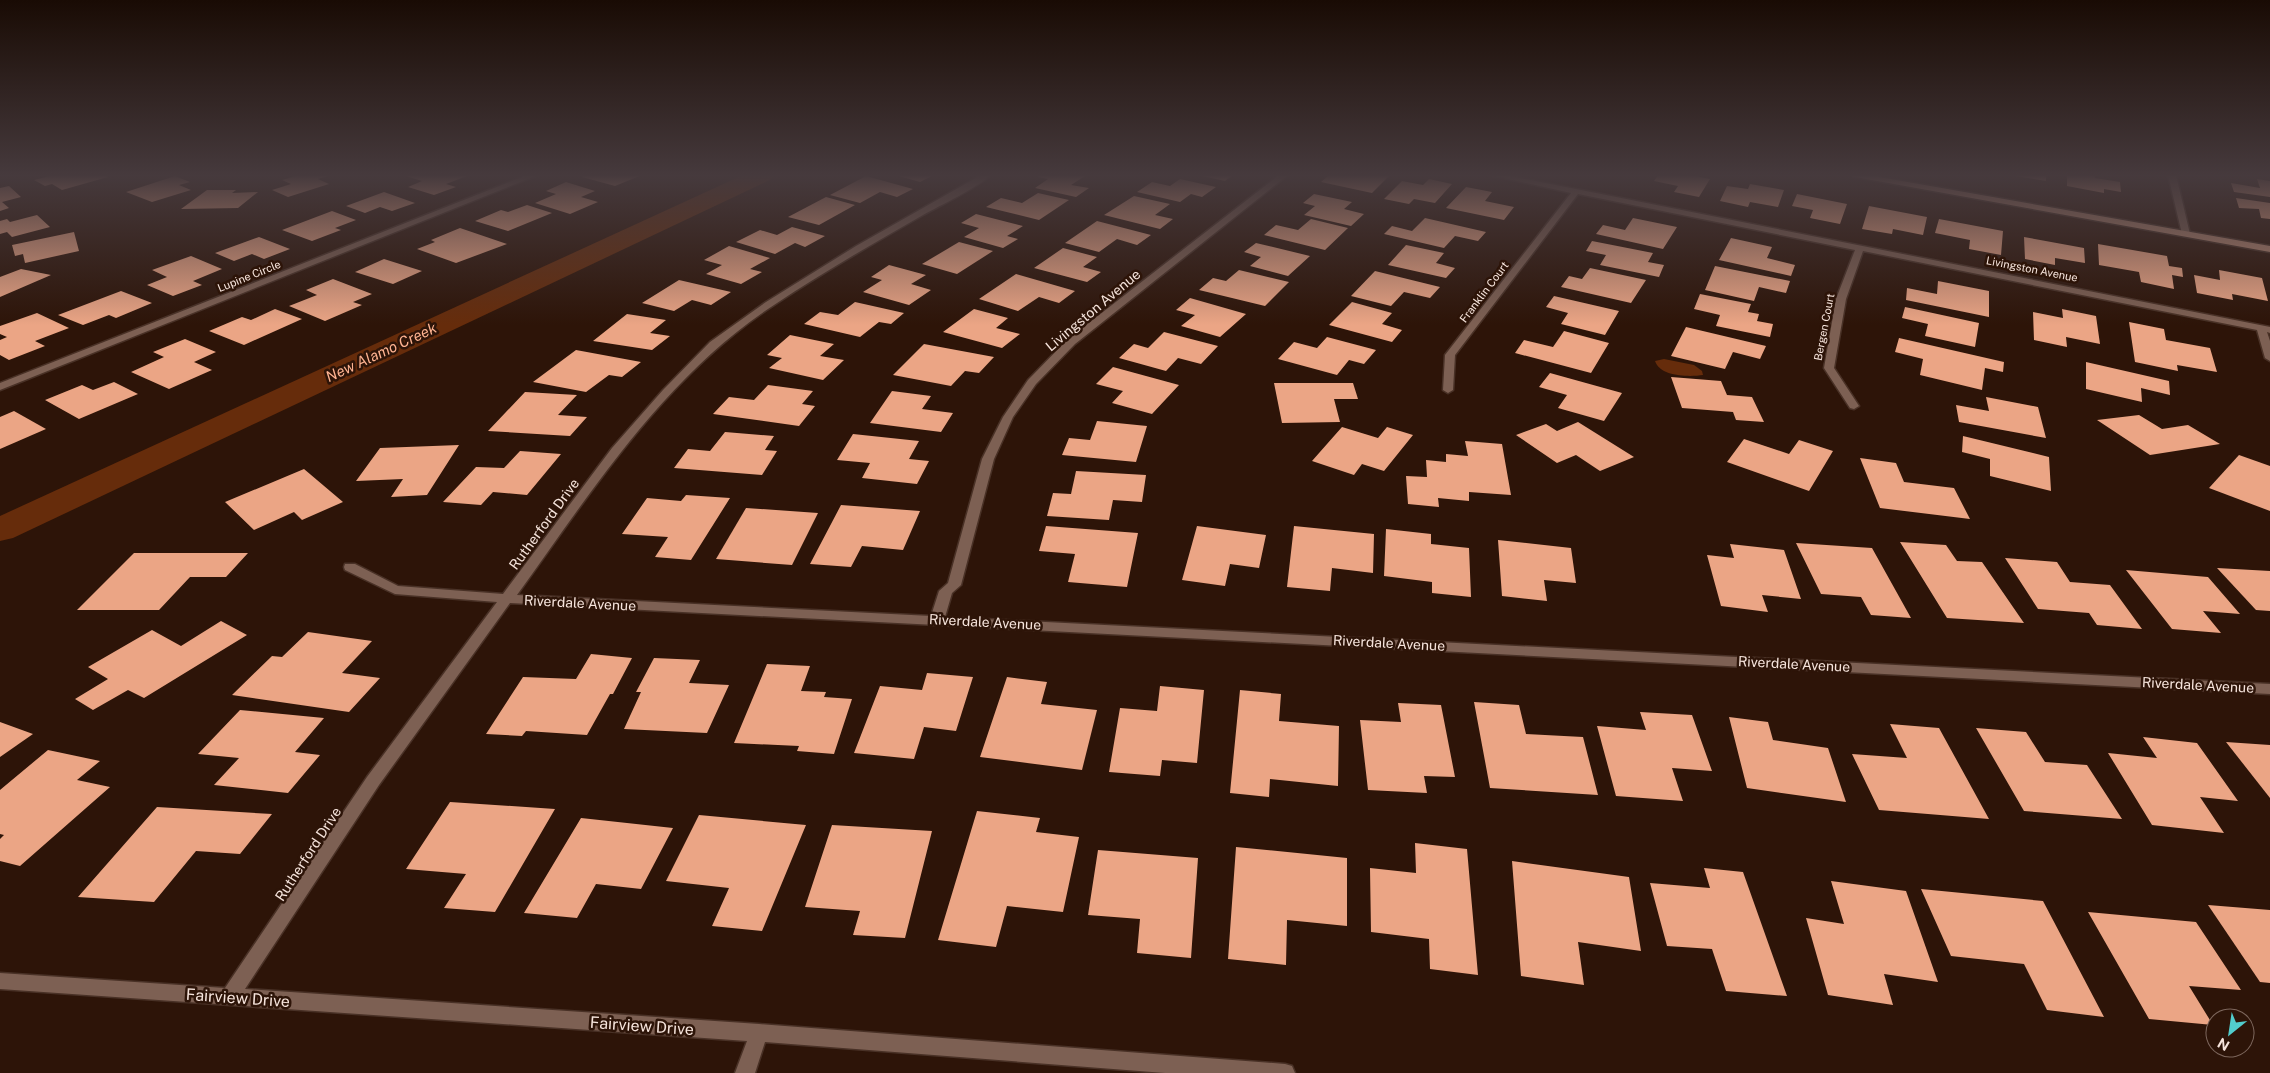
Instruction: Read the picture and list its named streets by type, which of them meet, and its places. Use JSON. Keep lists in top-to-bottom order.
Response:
{
  "streets": {
    "street": [
      "Livingston Avenue",
      "Lupine Circle",
      "Franklin Court",
      "Bergen Court",
      "Rutherford Drive",
      "Riverdale Avenue",
      "Fairview Drive"
    ]
  },
  "crossings": [
    ["Livingston Avenue", "Bergen Court"],
    ["Livingston Avenue", "Riverdale Avenue"],
    ["Rutherford Drive", "Riverdale Avenue"],
    ["Rutherford Drive", "Fairview Drive"]
  ],
  "water": ["New Alamo Creek"],
  "north": "bottom left"
}
